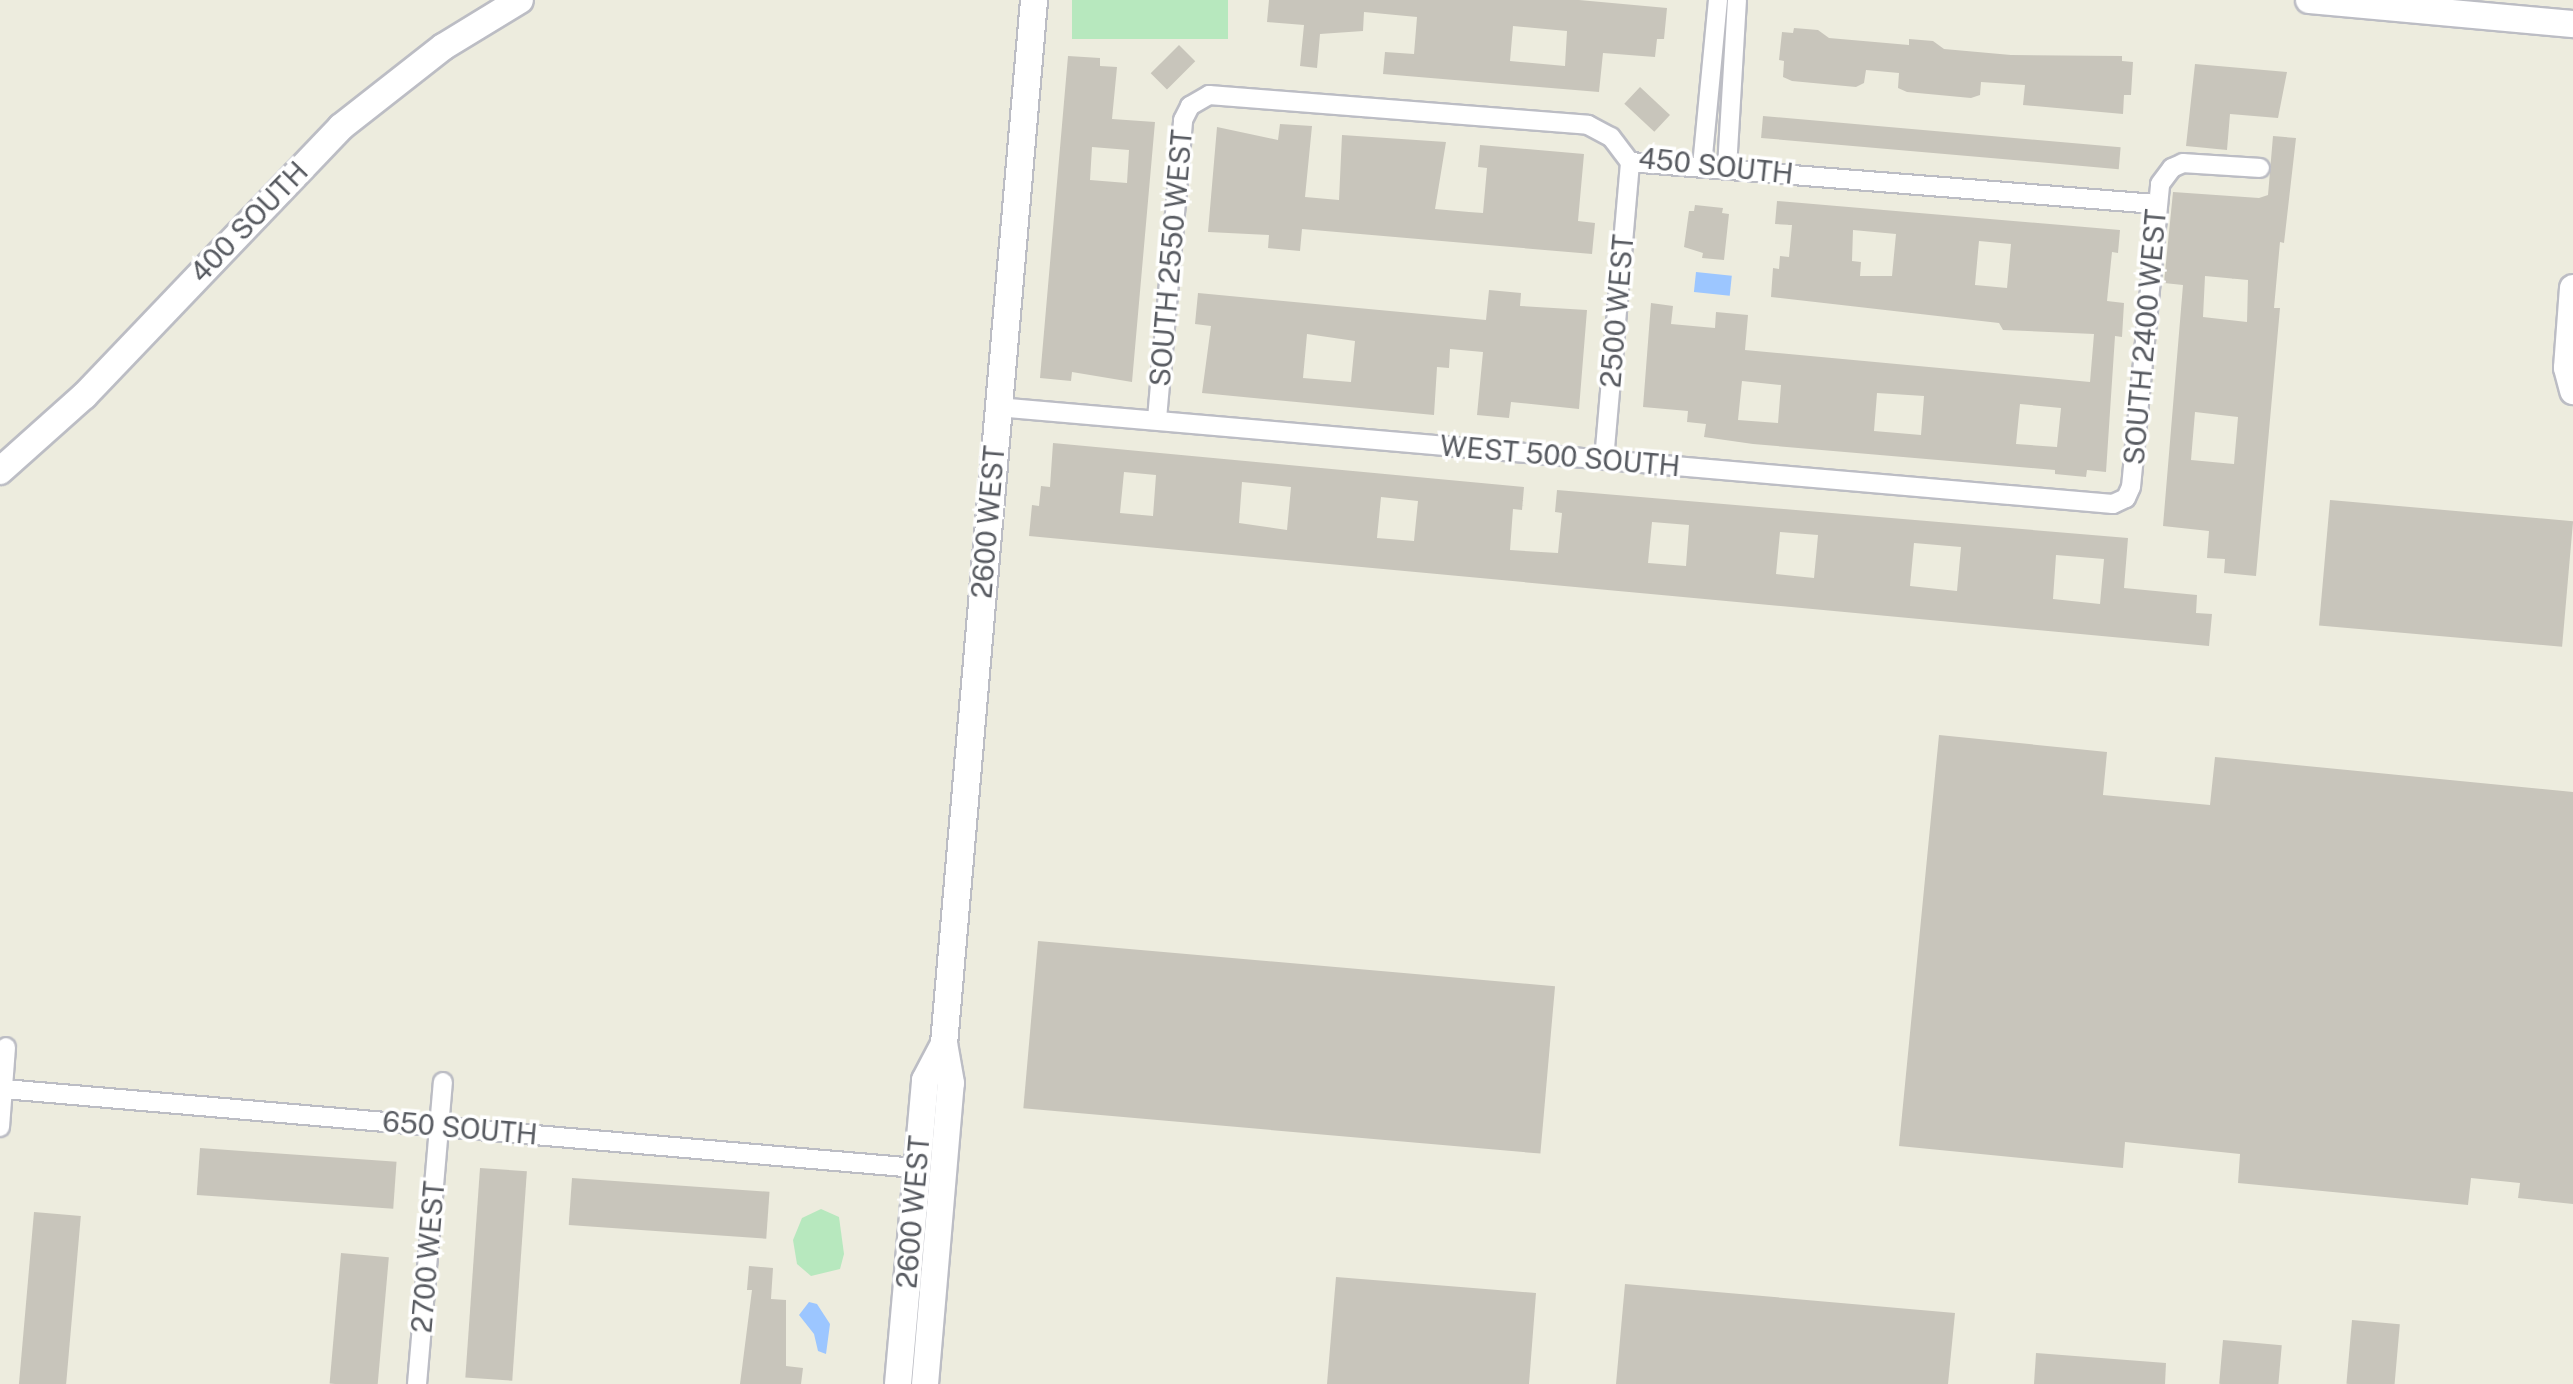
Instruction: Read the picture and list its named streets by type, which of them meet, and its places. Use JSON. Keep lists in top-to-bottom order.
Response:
{
  "streets": {
    "street": [
      "450 SOUTH",
      "400 SOUTH",
      "SOUTH 2550 WEST",
      "2500 WEST",
      "SOUTH 2400 WEST",
      "WEST 500 SOUTH",
      "2600 WEST",
      "650 SOUTH",
      "2700 WEST"
    ]
  },
  "crossings": [
    ["450 SOUTH", "SOUTH 2550 WEST"],
    ["450 SOUTH", "2500 WEST"],
    ["450 SOUTH", "SOUTH 2400 WEST"],
    ["SOUTH 2550 WEST", "WEST 500 SOUTH"],
    ["2500 WEST", "WEST 500 SOUTH"],
    ["SOUTH 2400 WEST", "WEST 500 SOUTH"],
    ["WEST 500 SOUTH", "2600 WEST"],
    ["2600 WEST", "650 SOUTH"],
    ["650 SOUTH", "2700 WEST"]
  ]
}
